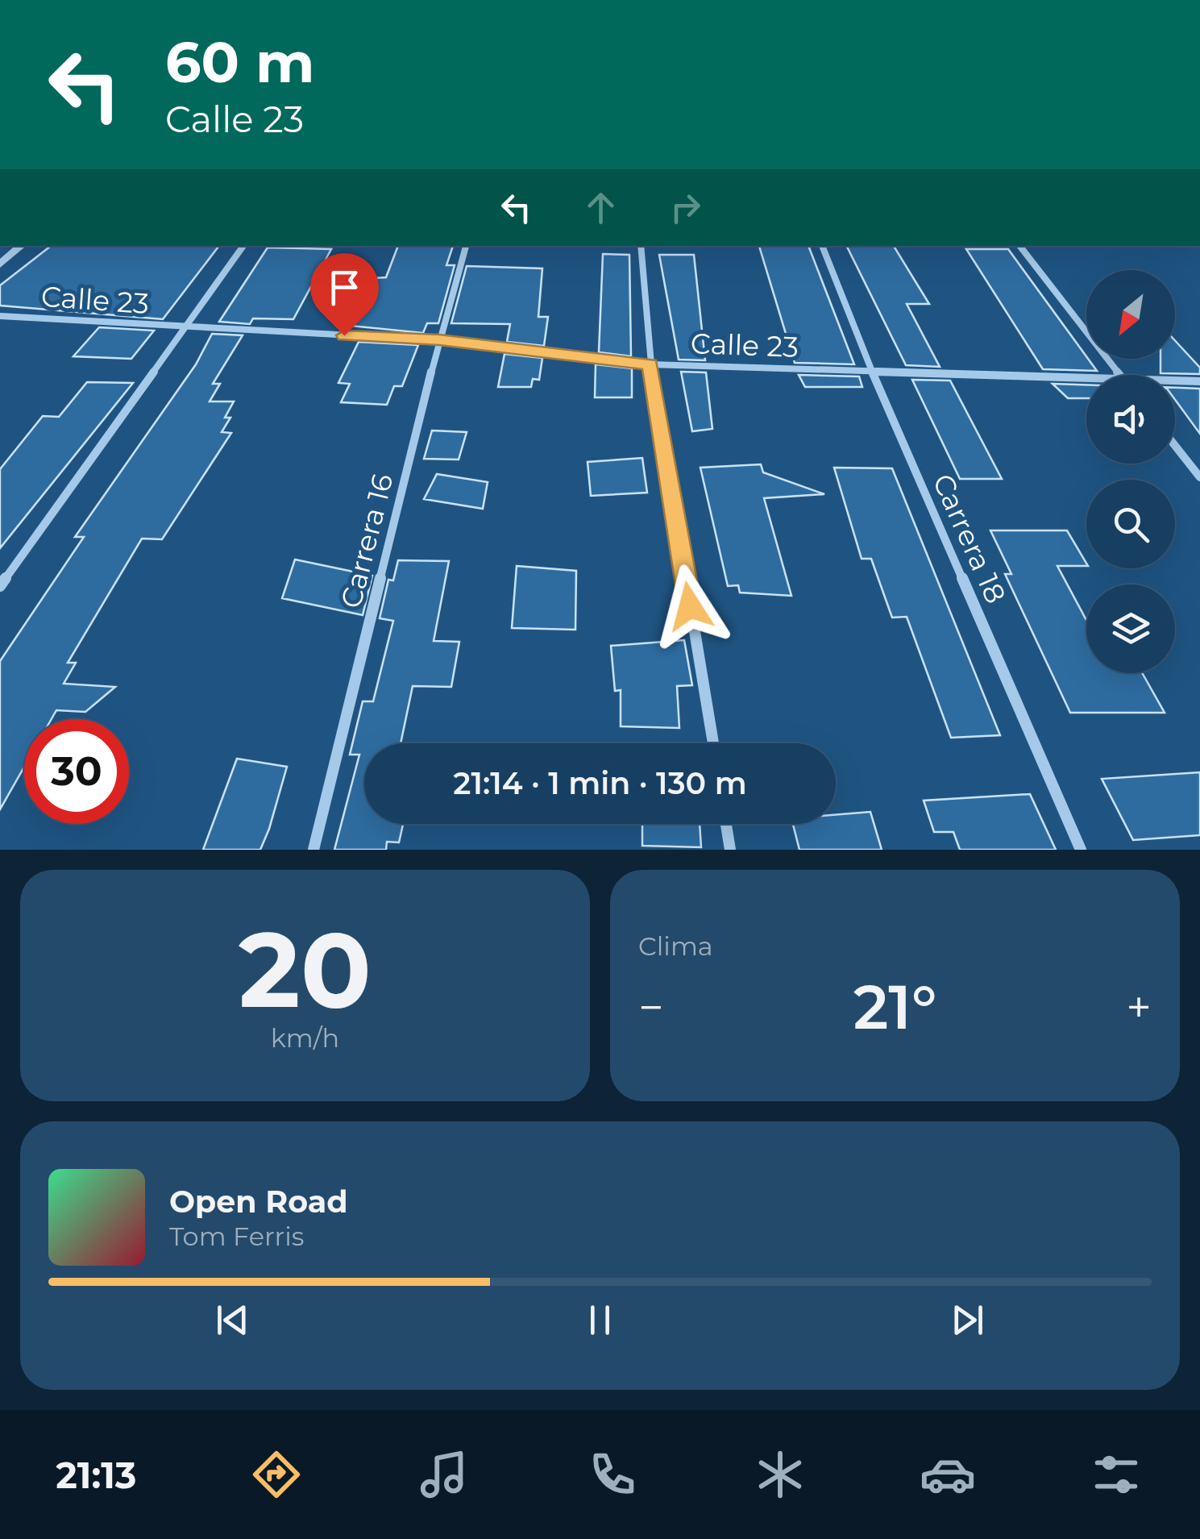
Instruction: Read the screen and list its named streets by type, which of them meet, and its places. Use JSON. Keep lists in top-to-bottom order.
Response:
{
  "streets": {
    "street": ["Calle 23", "Carrera 18", "Carrera 16"]
  },
  "crossings": [
    ["Calle 23", "Carrera 18"],
    ["Calle 23", "Carrera 16"]
  ],
  "north": "bottom left",
  "page": {
    "turn": ["60 m", "Calle 23"],
    "limit": "30",
    "trip": "21:14 · 1 min · 130 m",
    "tile": [
      ["20", "km/h"],
      "Clima"
    ],
    "heat": ["−", "21°", "+"],
    "song": ["Open Road", "Tom Ferris"],
    "tabs": "21:13"
  }
}
